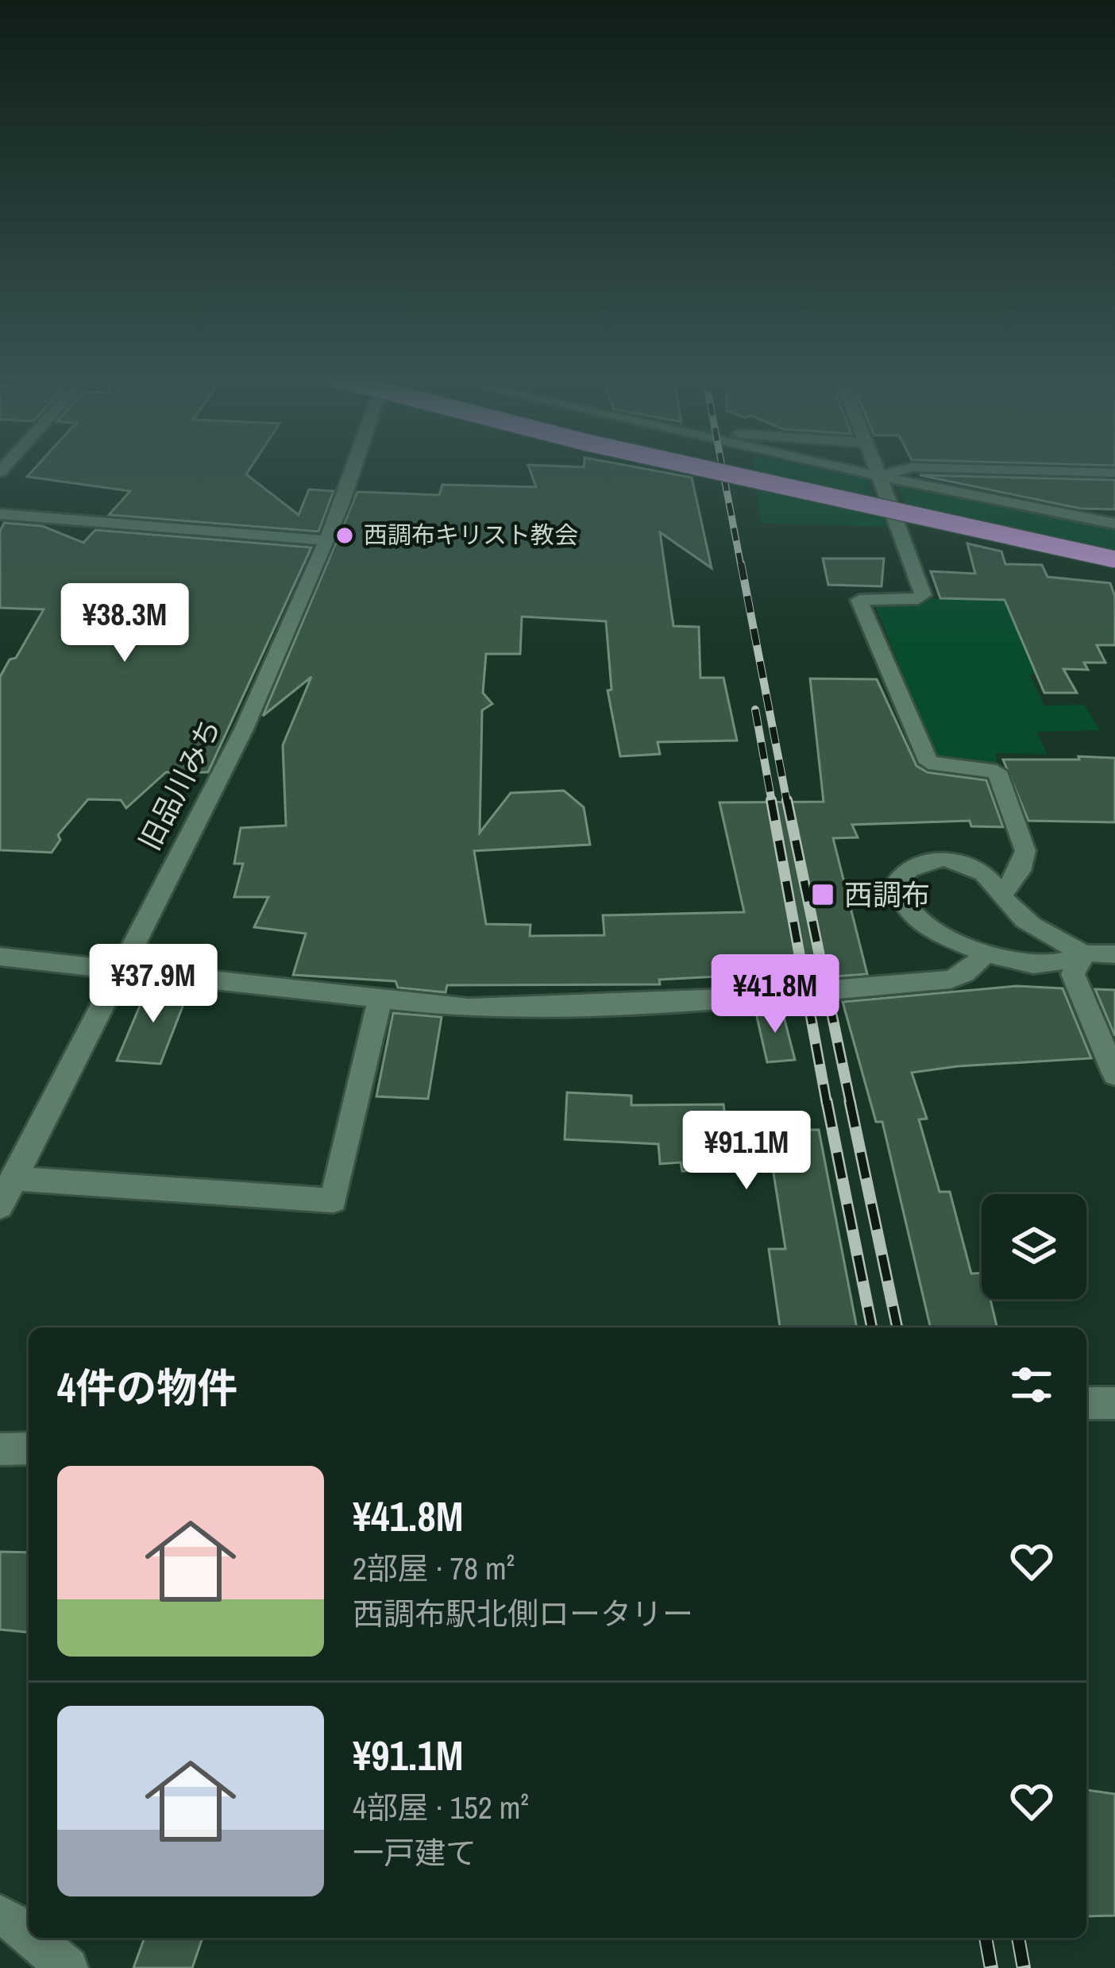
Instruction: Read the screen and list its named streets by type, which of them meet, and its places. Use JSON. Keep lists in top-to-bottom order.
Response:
{
  "streets": {
    "street": ["旧品川みち"]
  },
  "places": {
    "other": ["西調布キリスト教会"],
    "transit": ["西調布"]
  },
  "page": {
    "price": [
      "¥38.3M",
      "¥37.9M",
      "¥41.8M",
      "¥91.1M"
    ],
    "heading": "4件の物件",
    "list": [
      {
        "name": "¥41.8M",
        "note": "2部屋 · 78 m² · 西調布駅北側ロータリー"
      },
      {
        "name": "¥91.1M",
        "note": "4部屋 · 152 m² · 一戸建て"
      }
    ]
  }
}
